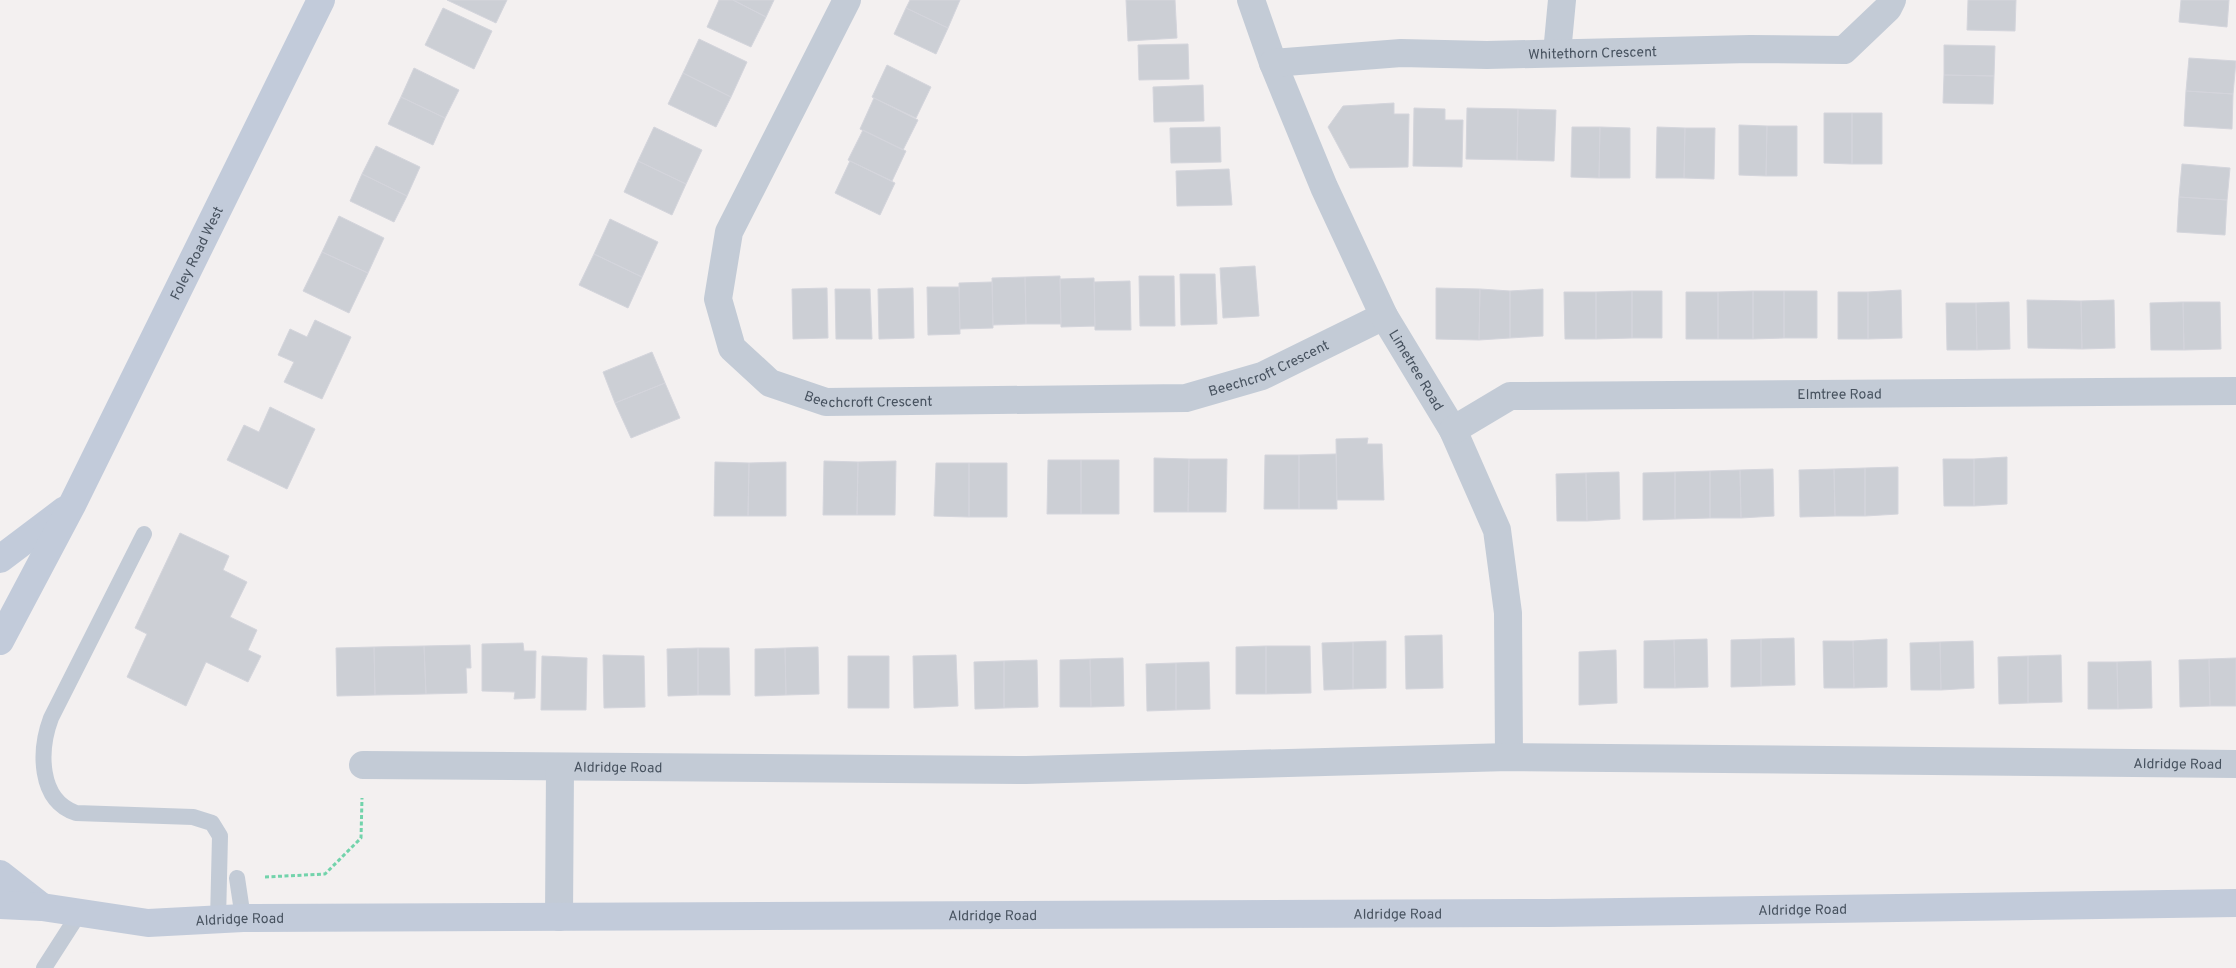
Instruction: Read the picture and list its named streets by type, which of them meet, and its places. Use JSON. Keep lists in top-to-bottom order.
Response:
{
  "streets": {
    "street": [
      "Whitethorn Crescent",
      "Foley Road West",
      "Beechcroft Crescent",
      "Limetree Road",
      "Elmtree Road",
      "Aldridge Road"
    ]
  },
  "crossings": [
    ["Whitethorn Crescent", "Limetree Road"],
    ["Beechcroft Crescent", "Limetree Road"],
    ["Limetree Road", "Elmtree Road"],
    ["Limetree Road", "Aldridge Road"]
  ]
}
